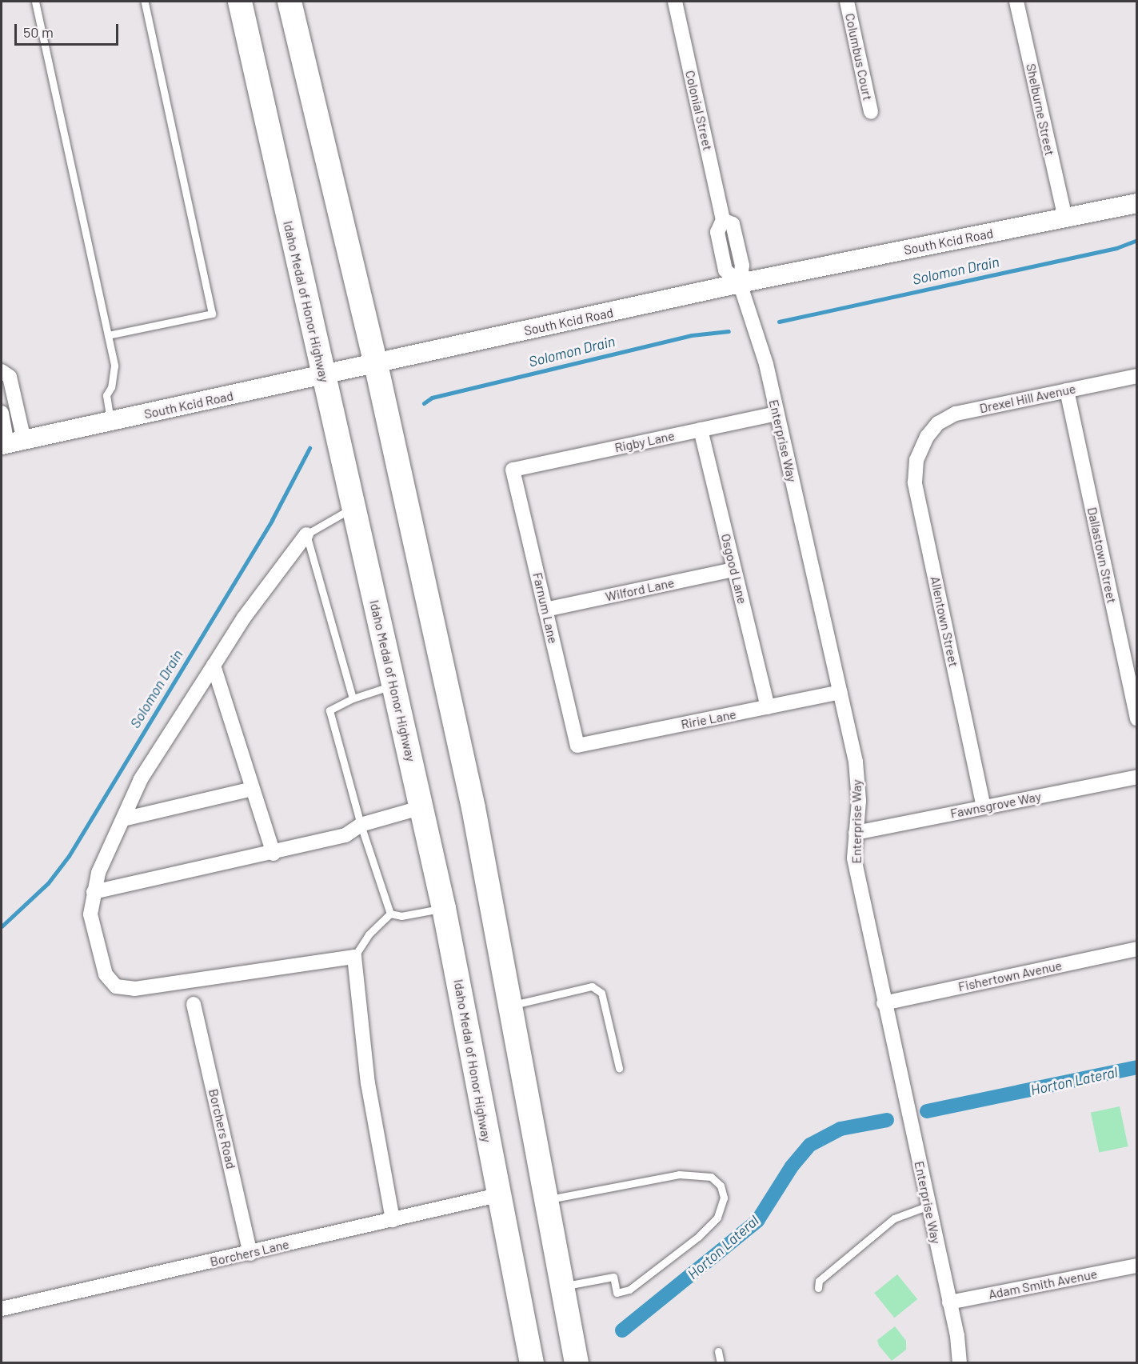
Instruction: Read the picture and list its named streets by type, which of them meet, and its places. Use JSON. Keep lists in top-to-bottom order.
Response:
{
  "streets": {
    "main road": ["Idaho Medal of Honor Highway"],
    "street": [
      "Columbus Court",
      "Shelburne Street",
      "Colonial Street",
      "South Kcid Road",
      "Drexel Hill Avenue",
      "Enterprise Way",
      "Rigby Lane",
      "Dallastown Street",
      "Osgood Lane",
      "Wilford Lane",
      "Farnum Lane",
      "Allentown Street",
      "Ririe Lane",
      "Fawnsgrove Way",
      "Fishertown Avenue",
      "Borchers Road",
      "Borchers Lane",
      "Adam Smith Avenue"
    ]
  },
  "crossings": [
    ["Shelburne Street", "South Kcid Road"],
    ["Colonial Street", "South Kcid Road"],
    ["Colonial Street", "Enterprise Way"],
    ["South Kcid Road", "Idaho Medal of Honor Highway"],
    ["South Kcid Road", "Enterprise Way"],
    ["Idaho Medal of Honor Highway", "Borchers Lane"],
    ["Drexel Hill Avenue", "Dallastown Street"],
    ["Drexel Hill Avenue", "Allentown Street"],
    ["Enterprise Way", "Rigby Lane"],
    ["Enterprise Way", "Ririe Lane"],
    ["Enterprise Way", "Fawnsgrove Way"],
    ["Enterprise Way", "Fishertown Avenue"],
    ["Enterprise Way", "Adam Smith Avenue"],
    ["Rigby Lane", "Osgood Lane"],
    ["Rigby Lane", "Farnum Lane"],
    ["Osgood Lane", "Wilford Lane"],
    ["Osgood Lane", "Ririe Lane"],
    ["Wilford Lane", "Farnum Lane"],
    ["Farnum Lane", "Ririe Lane"],
    ["Allentown Street", "Fawnsgrove Way"],
    ["Borchers Road", "Borchers Lane"]
  ],
  "water": ["Solomon Drain", "Horton Lateral"],
  "scale_bar": "50 m"
}
